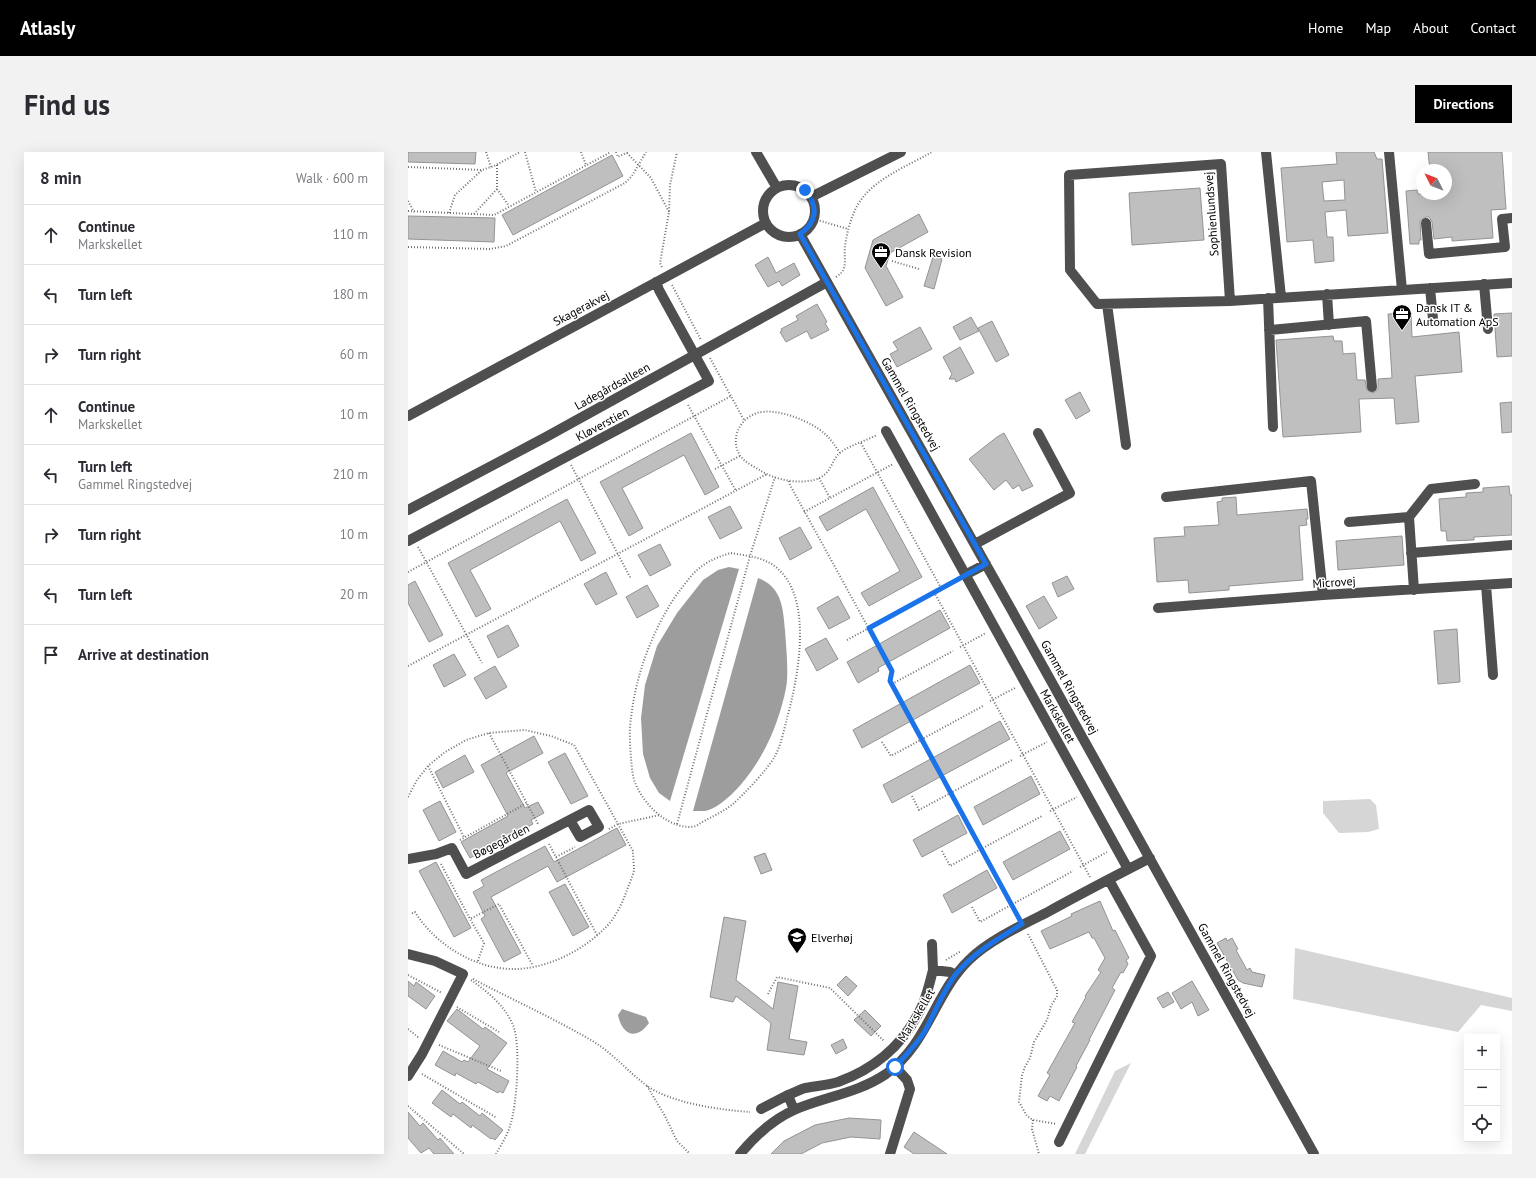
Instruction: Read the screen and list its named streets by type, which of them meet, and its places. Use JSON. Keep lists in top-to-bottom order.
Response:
{
  "streets": {
    "street": [
      "Sophienlundsvej",
      "Skagerakvej",
      "Ladegårdsalleen",
      "Gammel Ringstedvej",
      "Kløverstien",
      "Microvej",
      "Markskellet",
      "Bøgegården"
    ]
  },
  "crossings": [
    ["Skagerakvej", "Gammel Ringstedvej"],
    ["Skagerakvej", "Kløverstien"],
    ["Ladegårdsalleen", "Gammel Ringstedvej"],
    ["Ladegårdsalleen", "Kløverstien"],
    ["Gammel Ringstedvej", "Markskellet"]
  ],
  "places": {
    "office": ["Dansk Revision", "Dansk IT & Automation ApS"],
    "school or university": ["Elverhøj"]
  },
  "north": "top left",
  "page": {
    "header": "Atlasly",
    "nav": [
      "Home",
      "Map",
      "About",
      "Contact"
    ],
    "buttons": "Directions",
    "title": "Find us",
    "heading": ["8 min", "Walk · 600 m"],
    "list": [
      ["Continue", "Markskellet", "110 m"],
      ["Turn left", "180 m"],
      ["Turn right", "60 m"],
      ["Continue", "Markskellet", "10 m"],
      ["Turn left", "Gammel Ringstedvej", "210 m"],
      ["Turn right", "10 m"],
      ["Turn left", "20 m"],
      "Arrive at destination"
    ],
    "map_buttons": ["+", "−"]
  }
}
